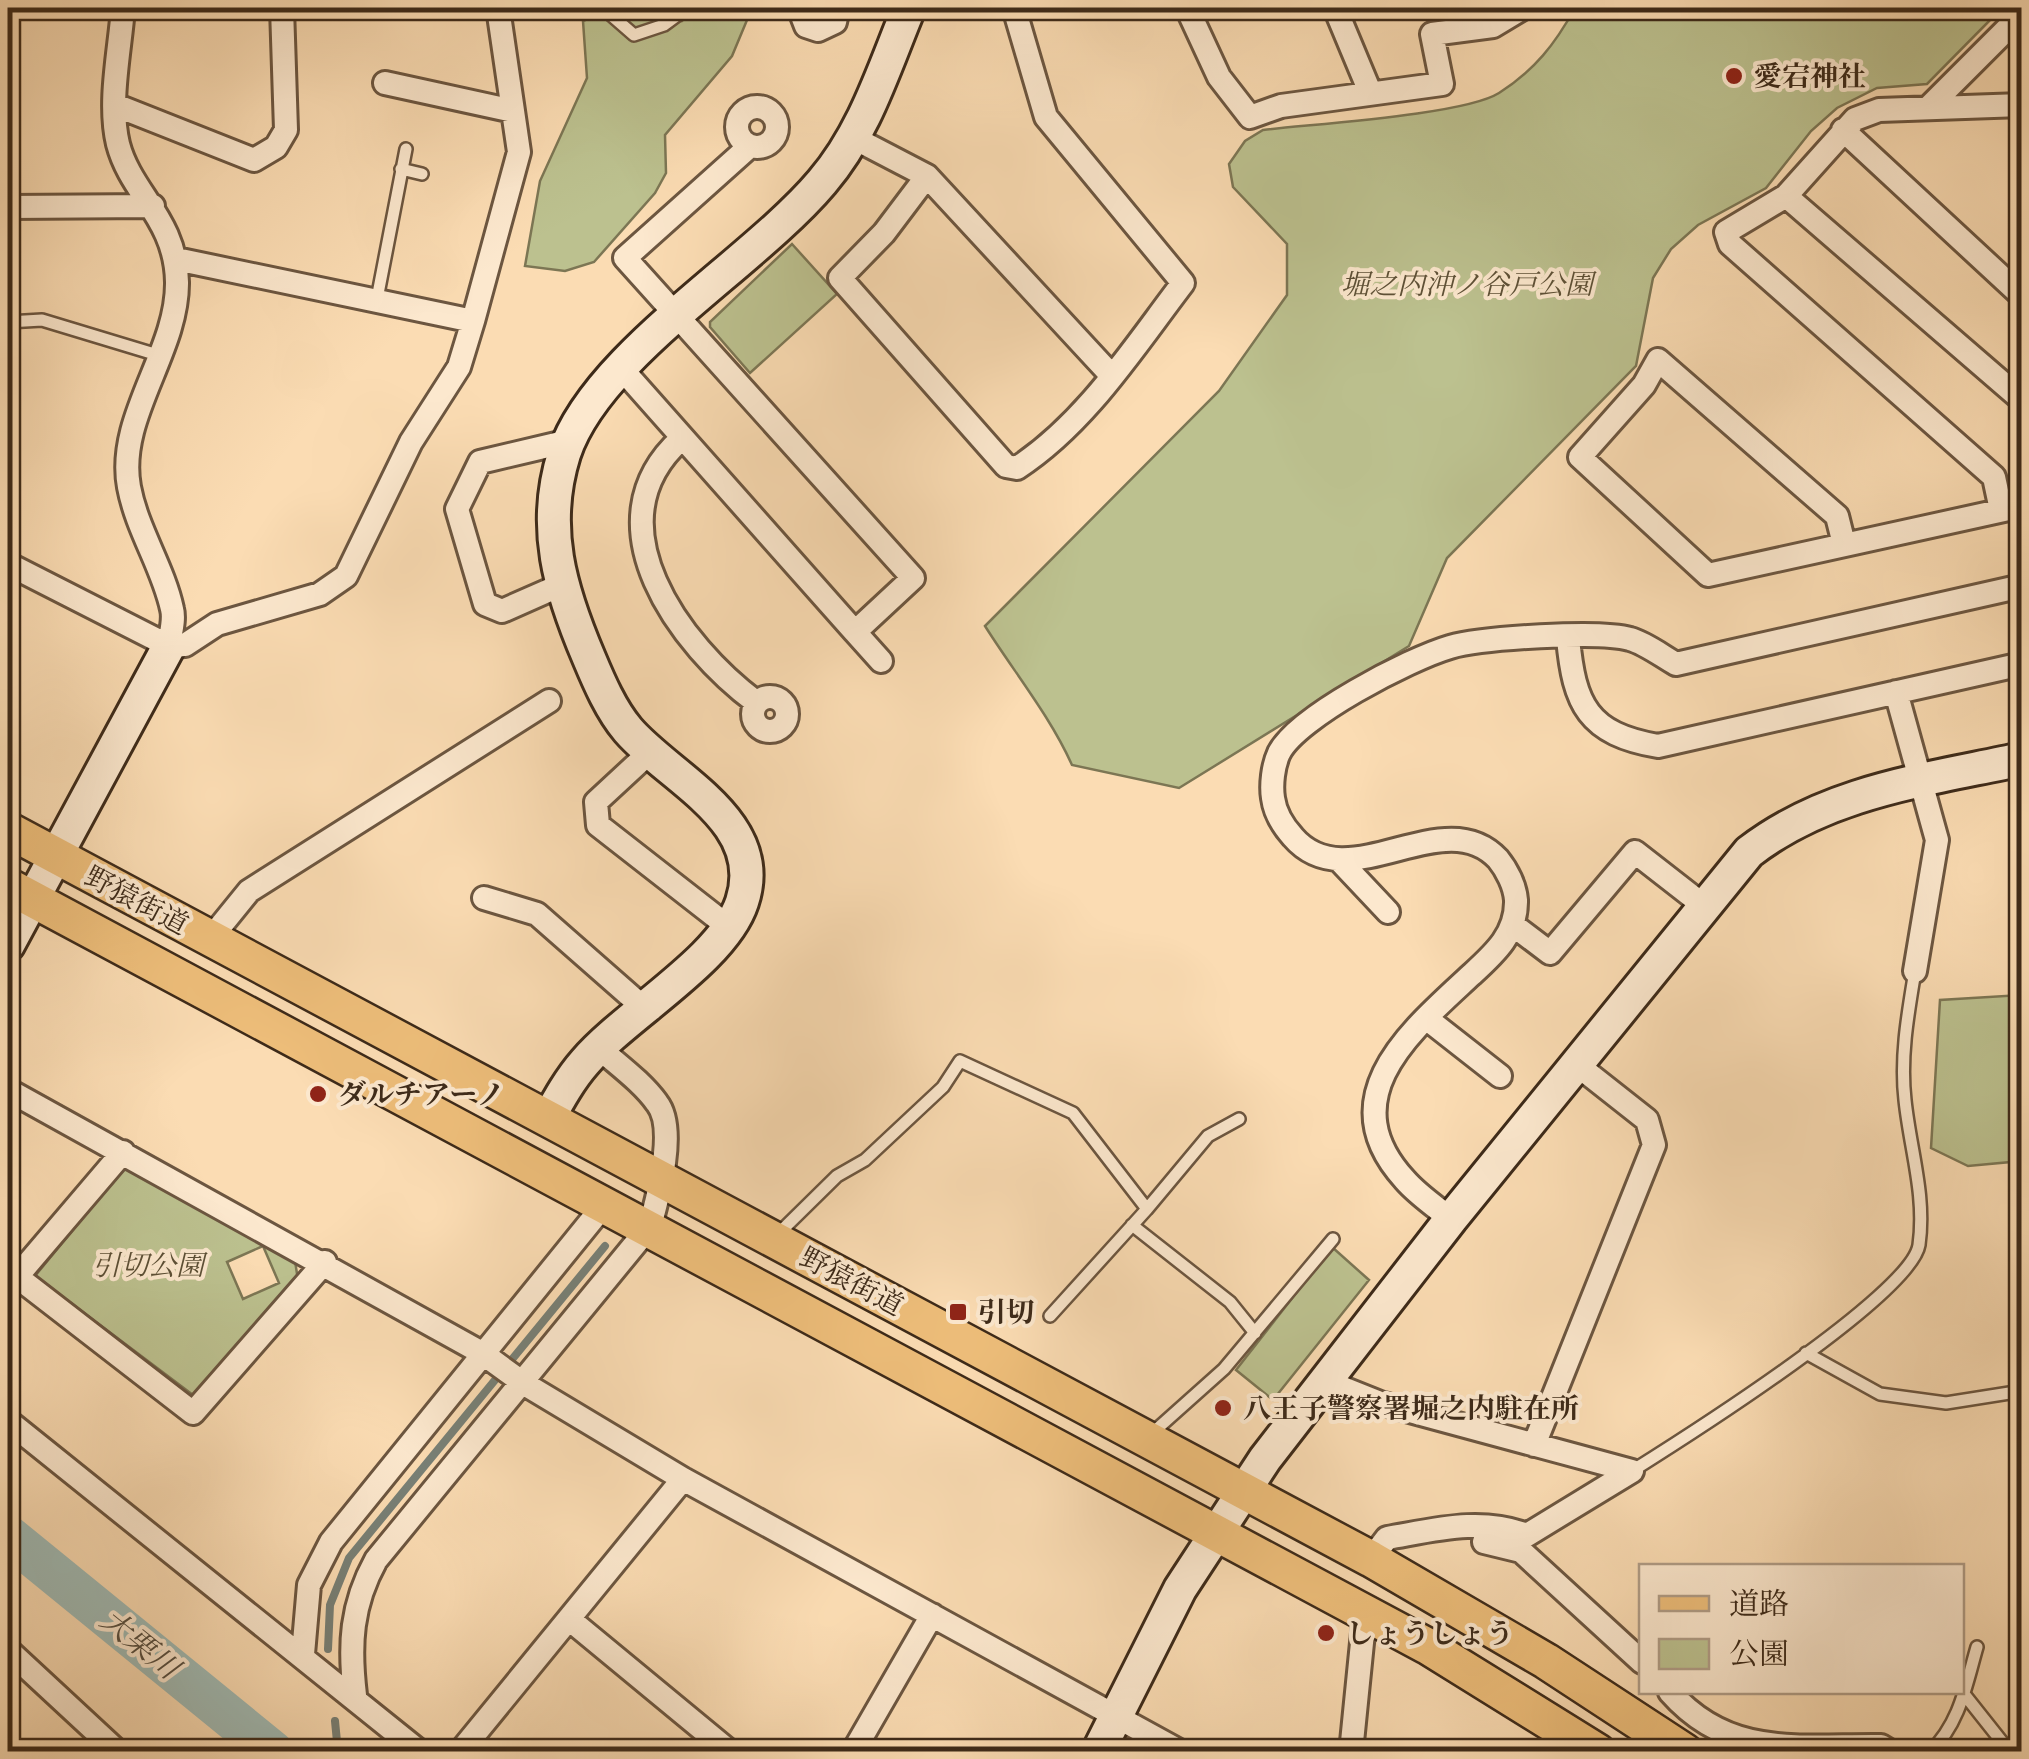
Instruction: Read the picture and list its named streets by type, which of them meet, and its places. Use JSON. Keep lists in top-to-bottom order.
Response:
{
  "streets": {
    "main road": ["野猿街道"]
  },
  "water": ["大栗川"],
  "parks": ["堀之内沖ノ谷戸公園", "引切公園"],
  "places": {
    "other": [
      "愛宕神社",
      "ダルチアーノ",
      "八王子警察署堀之内駐在所",
      "しょうしょう"
    ],
    "transit": ["引切"]
  },
  "legend": ["道路", "公園"]
}
